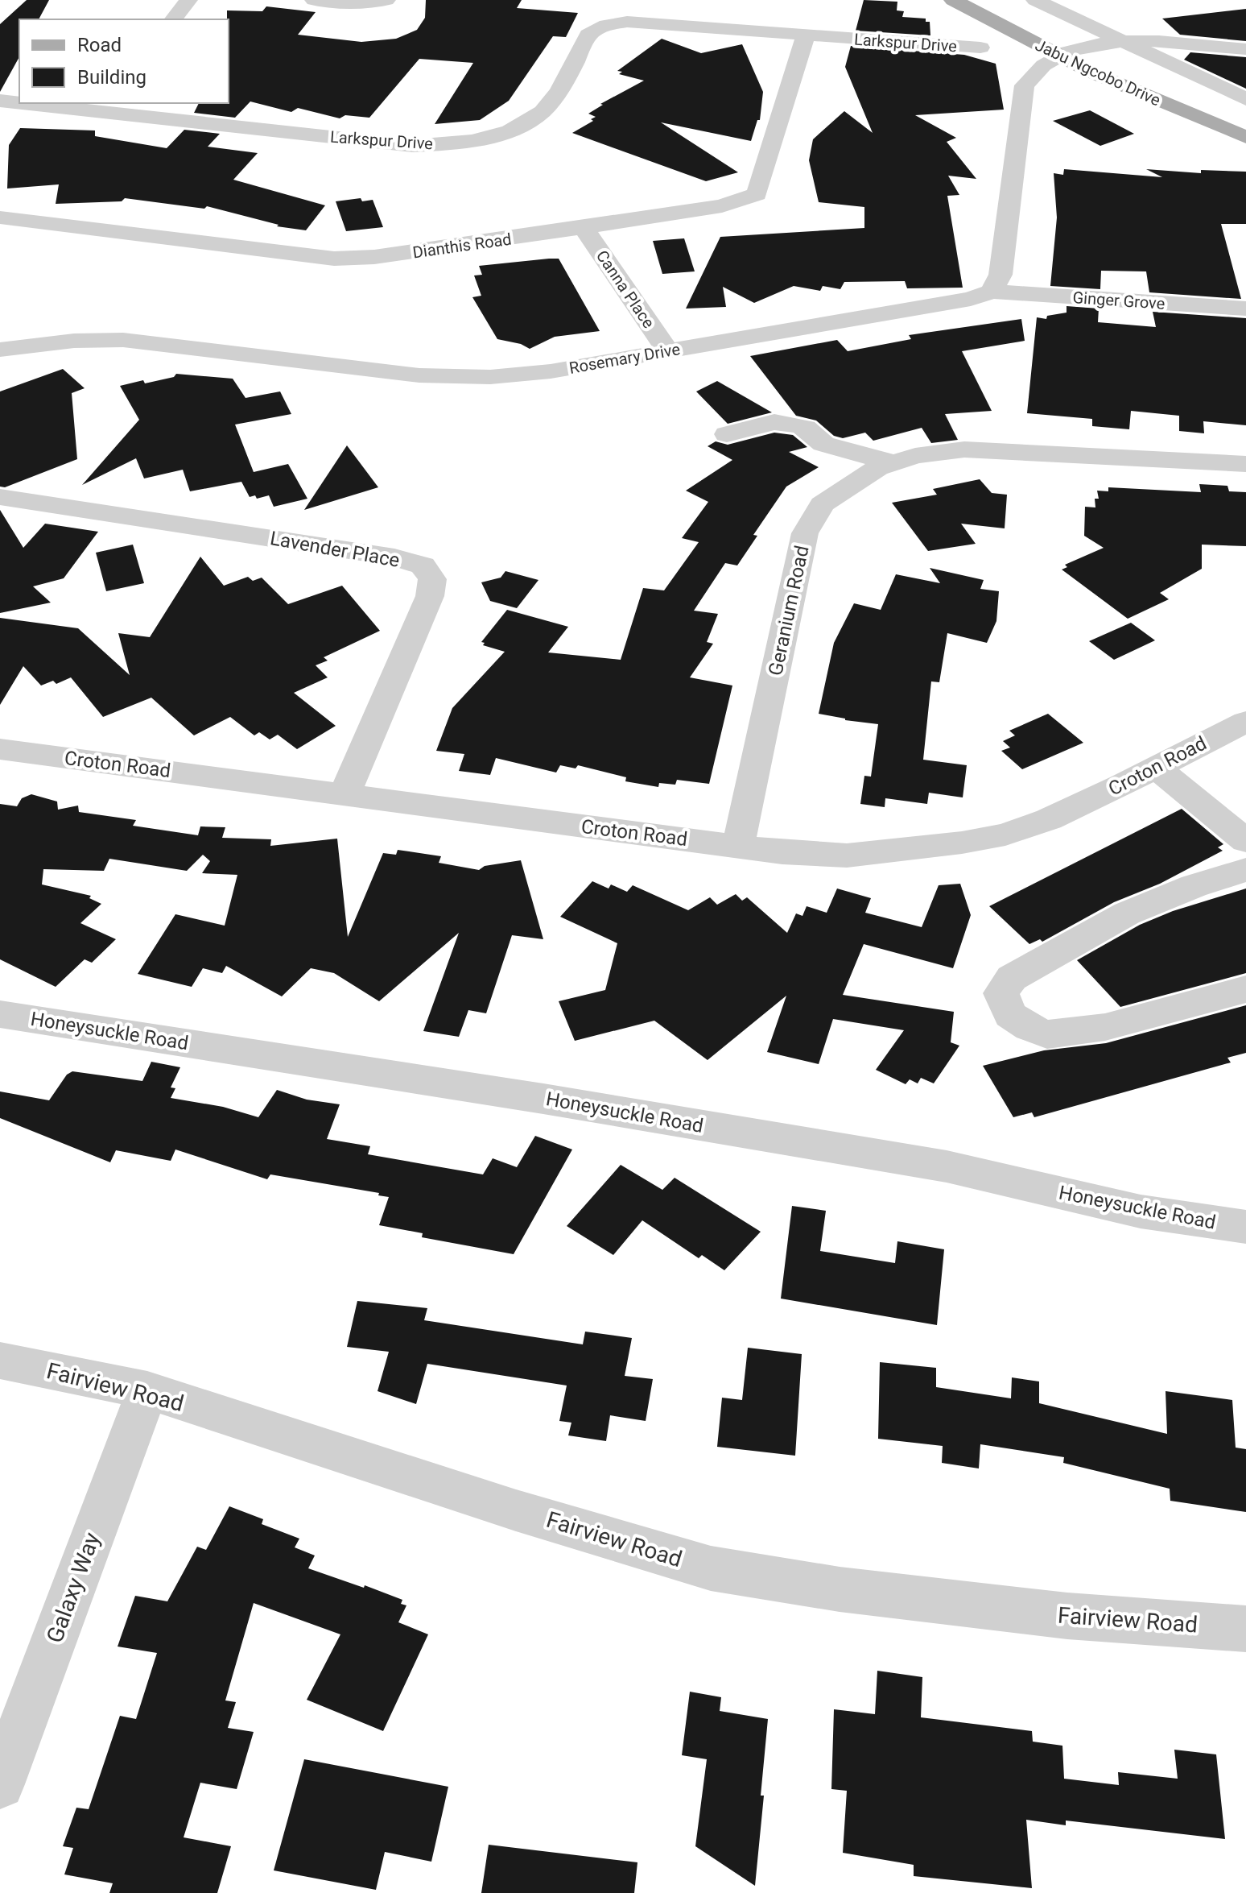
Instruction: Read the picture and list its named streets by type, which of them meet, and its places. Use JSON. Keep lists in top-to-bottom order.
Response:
{
  "streets": {
    "main road": ["Jabu Ngcobo Drive"],
    "street": [
      "Larkspur Drive",
      "Dianthis Road",
      "Canna Place",
      "Ginger Grove",
      "Rosemary Drive",
      "Lavender Place",
      "Geranium Road",
      "Croton Road",
      "Honeysuckle Road",
      "Fairview Road",
      "Galaxy Way"
    ]
  },
  "crossings": [
    ["Larkspur Drive", "Dianthis Road"],
    ["Dianthis Road", "Canna Place"],
    ["Canna Place", "Rosemary Drive"],
    ["Ginger Grove", "Rosemary Drive"],
    ["Lavender Place", "Croton Road"],
    ["Geranium Road", "Croton Road"],
    ["Fairview Road", "Galaxy Way"]
  ],
  "legend": ["Road", "Building"]
}
